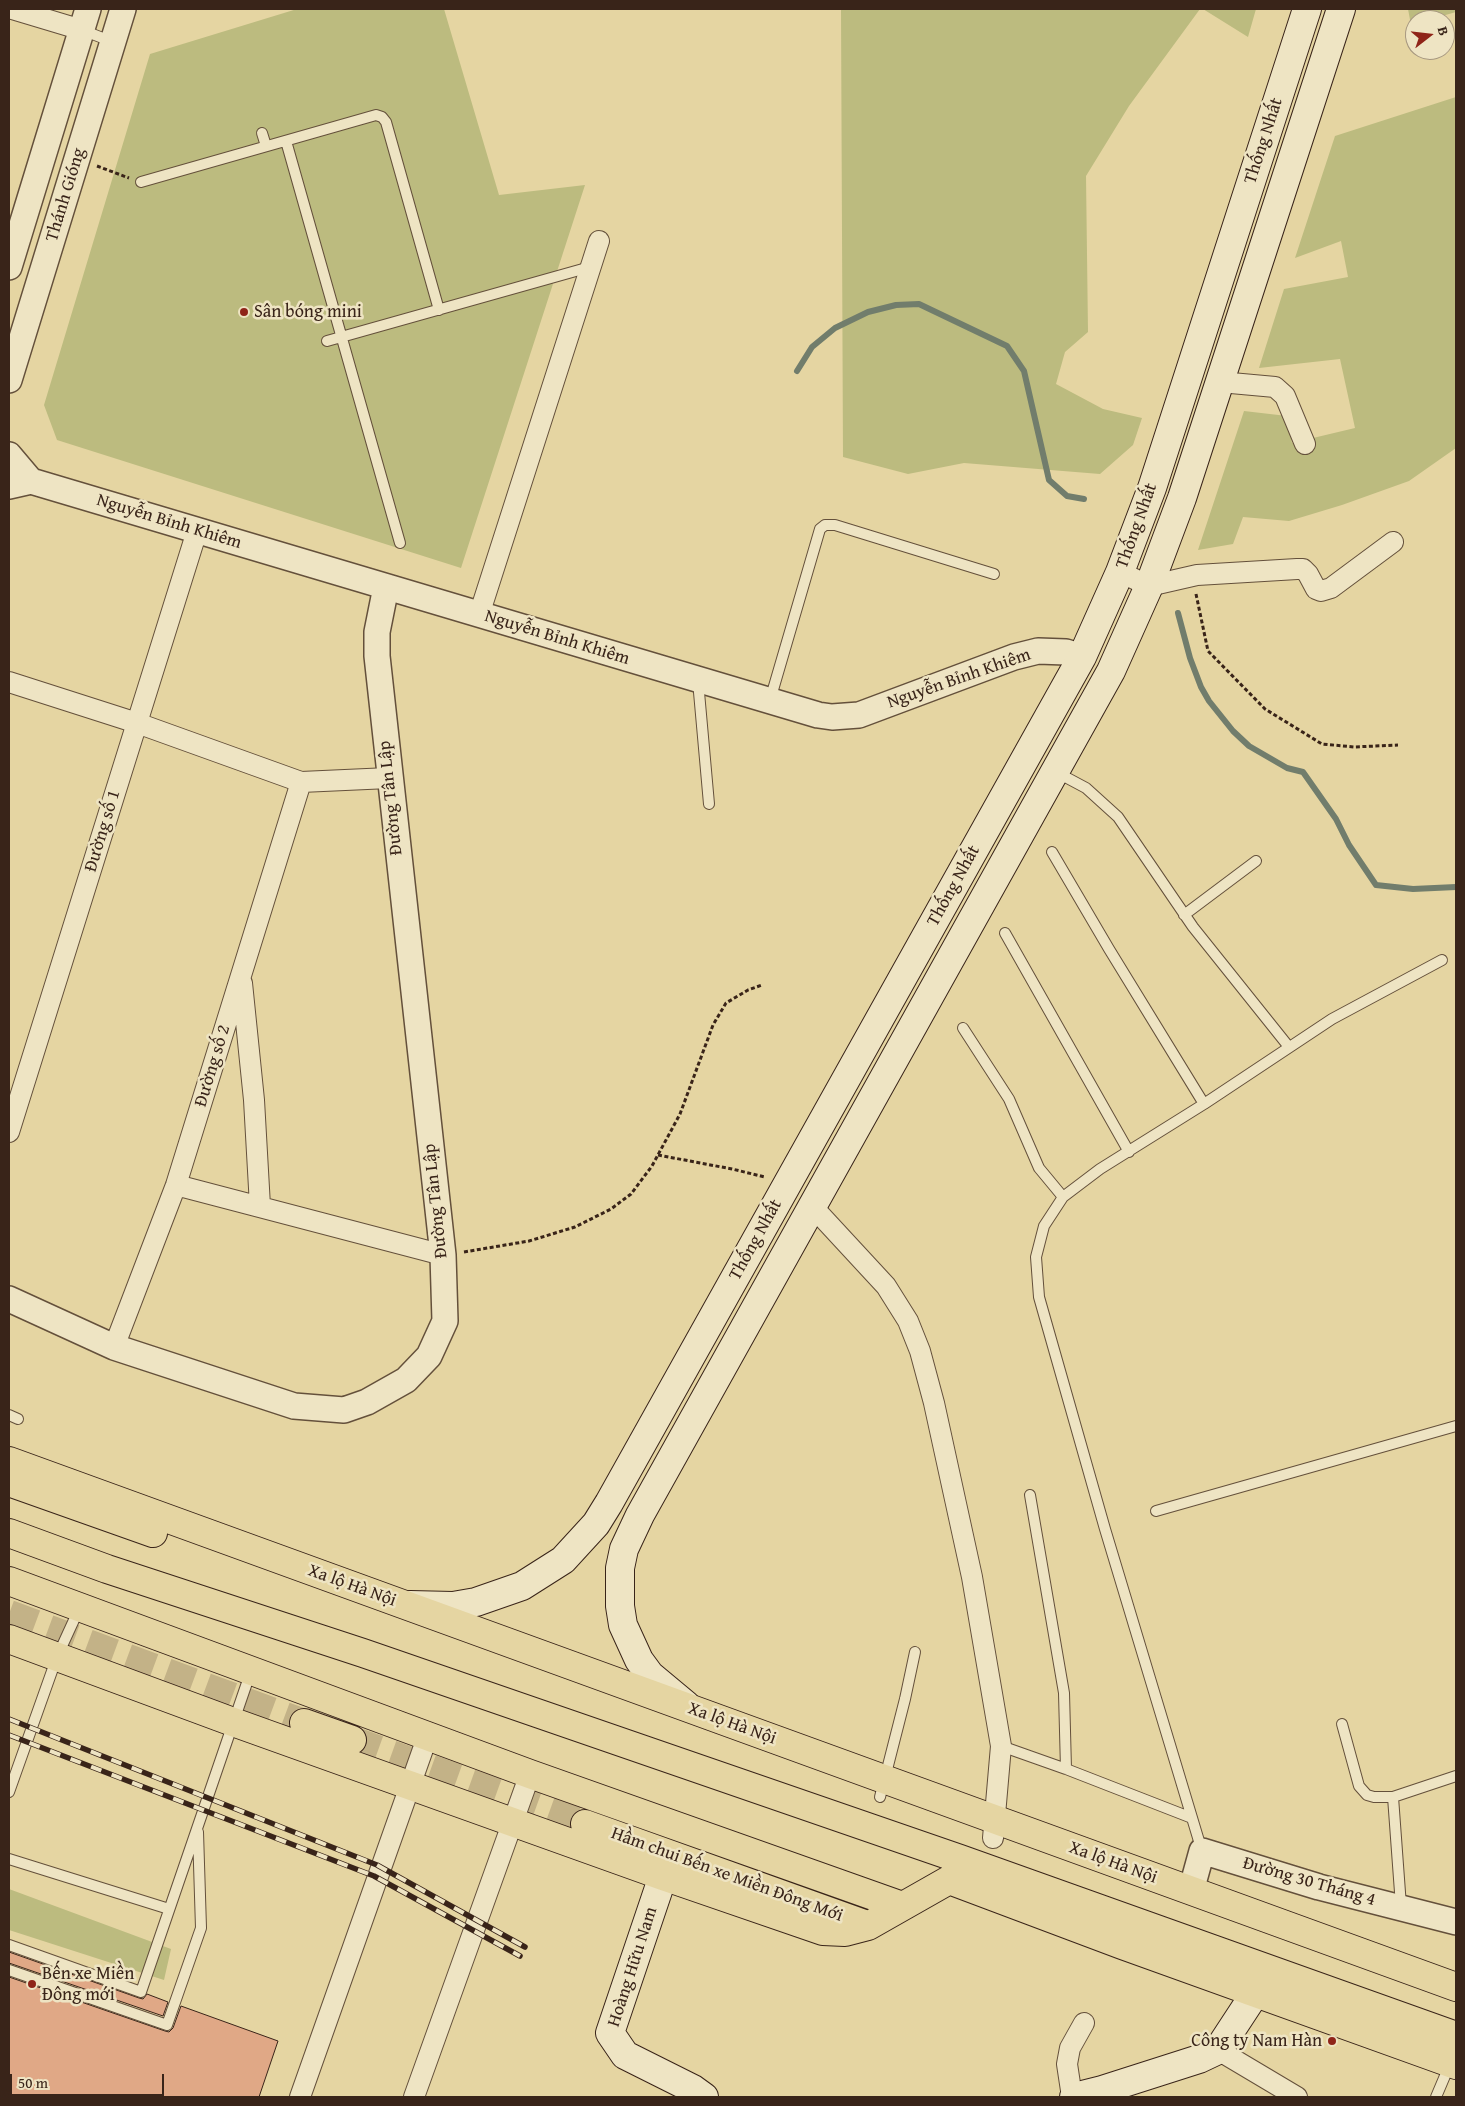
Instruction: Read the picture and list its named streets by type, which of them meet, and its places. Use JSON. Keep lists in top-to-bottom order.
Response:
{
  "streets": {
    "highway": ["Xa lộ Hà Nội", "Hầm chui Bến xe Miền Đông Mới"],
    "main road": ["Thống Nhất", "Hoàng Hữu Nam"],
    "street": [
      "Thánh Gióng",
      "Nguyễn Bỉnh Khiêm",
      "Đường Tân Lập",
      "Đường số 1",
      "Đường số 2",
      "Đường 30 Tháng 4"
    ]
  },
  "crossings": [
    ["Thống Nhất", "Nguyễn Bỉnh Khiêm"],
    ["Thống Nhất", "Xa lộ Hà Nội"],
    ["Nguyễn Bỉnh Khiêm", "Đường Tân Lập"],
    ["Nguyễn Bỉnh Khiêm", "Đường số 1"],
    ["Đường Tân Lập", "Đường số 2"]
  ],
  "places": ["Sân bóng mini", "Bến xe Miền Đông mới", "Công ty Nam Hàn"],
  "scale_bar": "50 m",
  "north": "right"
}
